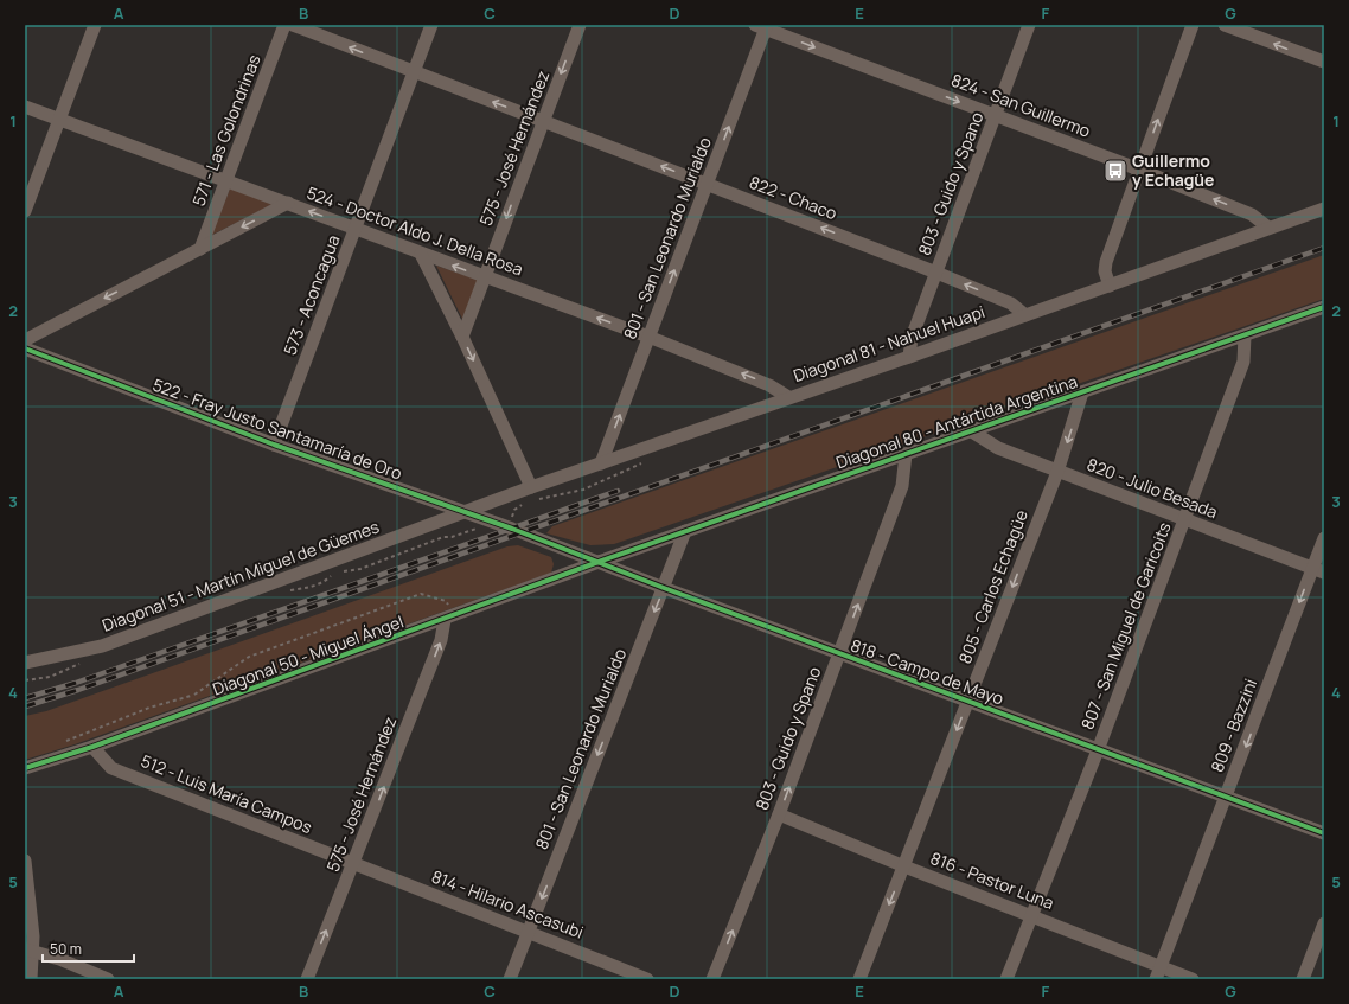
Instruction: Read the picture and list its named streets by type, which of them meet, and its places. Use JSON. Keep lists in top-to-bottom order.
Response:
{
  "streets": {
    "street": [
      "824 - San Guillermo",
      "571 - Las Golondrinas",
      "575 - José Hernández",
      "803 - Guido y Spano",
      "822 - Chaco",
      "524 - Doctor Aldo J. Della Rosa",
      "801 - San Leonardo Murialdo",
      "573 - Aconcagua",
      "Diagonal 81 - Nahuel Huapi",
      "Diagonal 80 - Antártida Argentina",
      "522 - Fray Justo Santamaría de Oro",
      "820 - Julio Besada",
      "Diagonal 51 - Martín Miguel de Güemes",
      "805 - Carlos Echagüe",
      "807 - San Miguel de Garicoits",
      "Diagonal 50 - Miguel Ángel",
      "818 - Campo de Mayo",
      "809 - Bazzini",
      "512 - Luis María Campos",
      "816 - Pastor Luna",
      "814 - Hilario Ascasubi"
    ]
  },
  "crossings": [
    ["824 - San Guillermo", "803 - Guido y Spano"],
    ["824 - San Guillermo", "801 - San Leonardo Murialdo"],
    ["824 - San Guillermo", "Diagonal 81 - Nahuel Huapi"],
    ["571 - Las Golondrinas", "524 - Doctor Aldo J. Della Rosa"],
    ["575 - José Hernández", "822 - Chaco"],
    ["575 - José Hernández", "524 - Doctor Aldo J. Della Rosa"],
    ["575 - José Hernández", "Diagonal 50 - Miguel Ángel"],
    ["575 - José Hernández", "512 - Luis María Campos"],
    ["575 - José Hernández", "814 - Hilario Ascasubi"],
    ["803 - Guido y Spano", "822 - Chaco"],
    ["803 - Guido y Spano", "Diagonal 81 - Nahuel Huapi"],
    ["803 - Guido y Spano", "Diagonal 80 - Antártida Argentina"],
    ["803 - Guido y Spano", "818 - Campo de Mayo"],
    ["803 - Guido y Spano", "816 - Pastor Luna"],
    ["822 - Chaco", "801 - San Leonardo Murialdo"],
    ["822 - Chaco", "573 - Aconcagua"],
    ["822 - Chaco", "Diagonal 81 - Nahuel Huapi"],
    ["524 - Doctor Aldo J. Della Rosa", "801 - San Leonardo Murialdo"],
    ["524 - Doctor Aldo J. Della Rosa", "573 - Aconcagua"],
    ["524 - Doctor Aldo J. Della Rosa", "Diagonal 81 - Nahuel Huapi"],
    ["801 - San Leonardo Murialdo", "Diagonal 81 - Nahuel Huapi"],
    ["801 - San Leonardo Murialdo", "Diagonal 80 - Antártida Argentina"],
    ["801 - San Leonardo Murialdo", "818 - Campo de Mayo"],
    ["801 - San Leonardo Murialdo", "814 - Hilario Ascasubi"],
    ["573 - Aconcagua", "522 - Fray Justo Santamaría de Oro"],
    ["Diagonal 81 - Nahuel Huapi", "522 - Fray Justo Santamaría de Oro"],
    ["Diagonal 81 - Nahuel Huapi", "Diagonal 51 - Martín Miguel de Güemes"],
    ["Diagonal 80 - Antártida Argentina", "820 - Julio Besada"],
    ["Diagonal 80 - Antártida Argentina", "805 - Carlos Echagüe"],
    ["Diagonal 80 - Antártida Argentina", "807 - San Miguel de Garicoits"],
    ["Diagonal 80 - Antártida Argentina", "Diagonal 50 - Miguel Ángel"],
    ["Diagonal 80 - Antártida Argentina", "818 - Campo de Mayo"],
    ["522 - Fray Justo Santamaría de Oro", "Diagonal 51 - Martín Miguel de Güemes"],
    ["522 - Fray Justo Santamaría de Oro", "818 - Campo de Mayo"],
    ["820 - Julio Besada", "805 - Carlos Echagüe"],
    ["820 - Julio Besada", "807 - San Miguel de Garicoits"],
    ["820 - Julio Besada", "809 - Bazzini"],
    ["805 - Carlos Echagüe", "818 - Campo de Mayo"],
    ["805 - Carlos Echagüe", "816 - Pastor Luna"],
    ["807 - San Miguel de Garicoits", "818 - Campo de Mayo"],
    ["807 - San Miguel de Garicoits", "816 - Pastor Luna"],
    ["Diagonal 50 - Miguel Ángel", "818 - Campo de Mayo"],
    ["Diagonal 50 - Miguel Ángel", "512 - Luis María Campos"],
    ["818 - Campo de Mayo", "809 - Bazzini"],
    ["809 - Bazzini", "816 - Pastor Luna"],
    ["512 - Luis María Campos", "814 - Hilario Ascasubi"]
  ],
  "one_way": [
    "803 - Guido y Spano",
    "822 - Chaco",
    "524 - Doctor Aldo J. Della Rosa",
    "805 - Carlos Echagüe",
    "809 - Bazzini"
  ],
  "places": {
    "bus stop": ["Guillermo y Echagüe"]
  },
  "scale_bar": "50 m",
  "grid": {
    "columns": [
      "A",
      "B",
      "C",
      "D",
      "E",
      "F",
      "G"
    ],
    "rows": [
      "1",
      "2",
      "3",
      "4",
      "5"
    ]
  }
}
